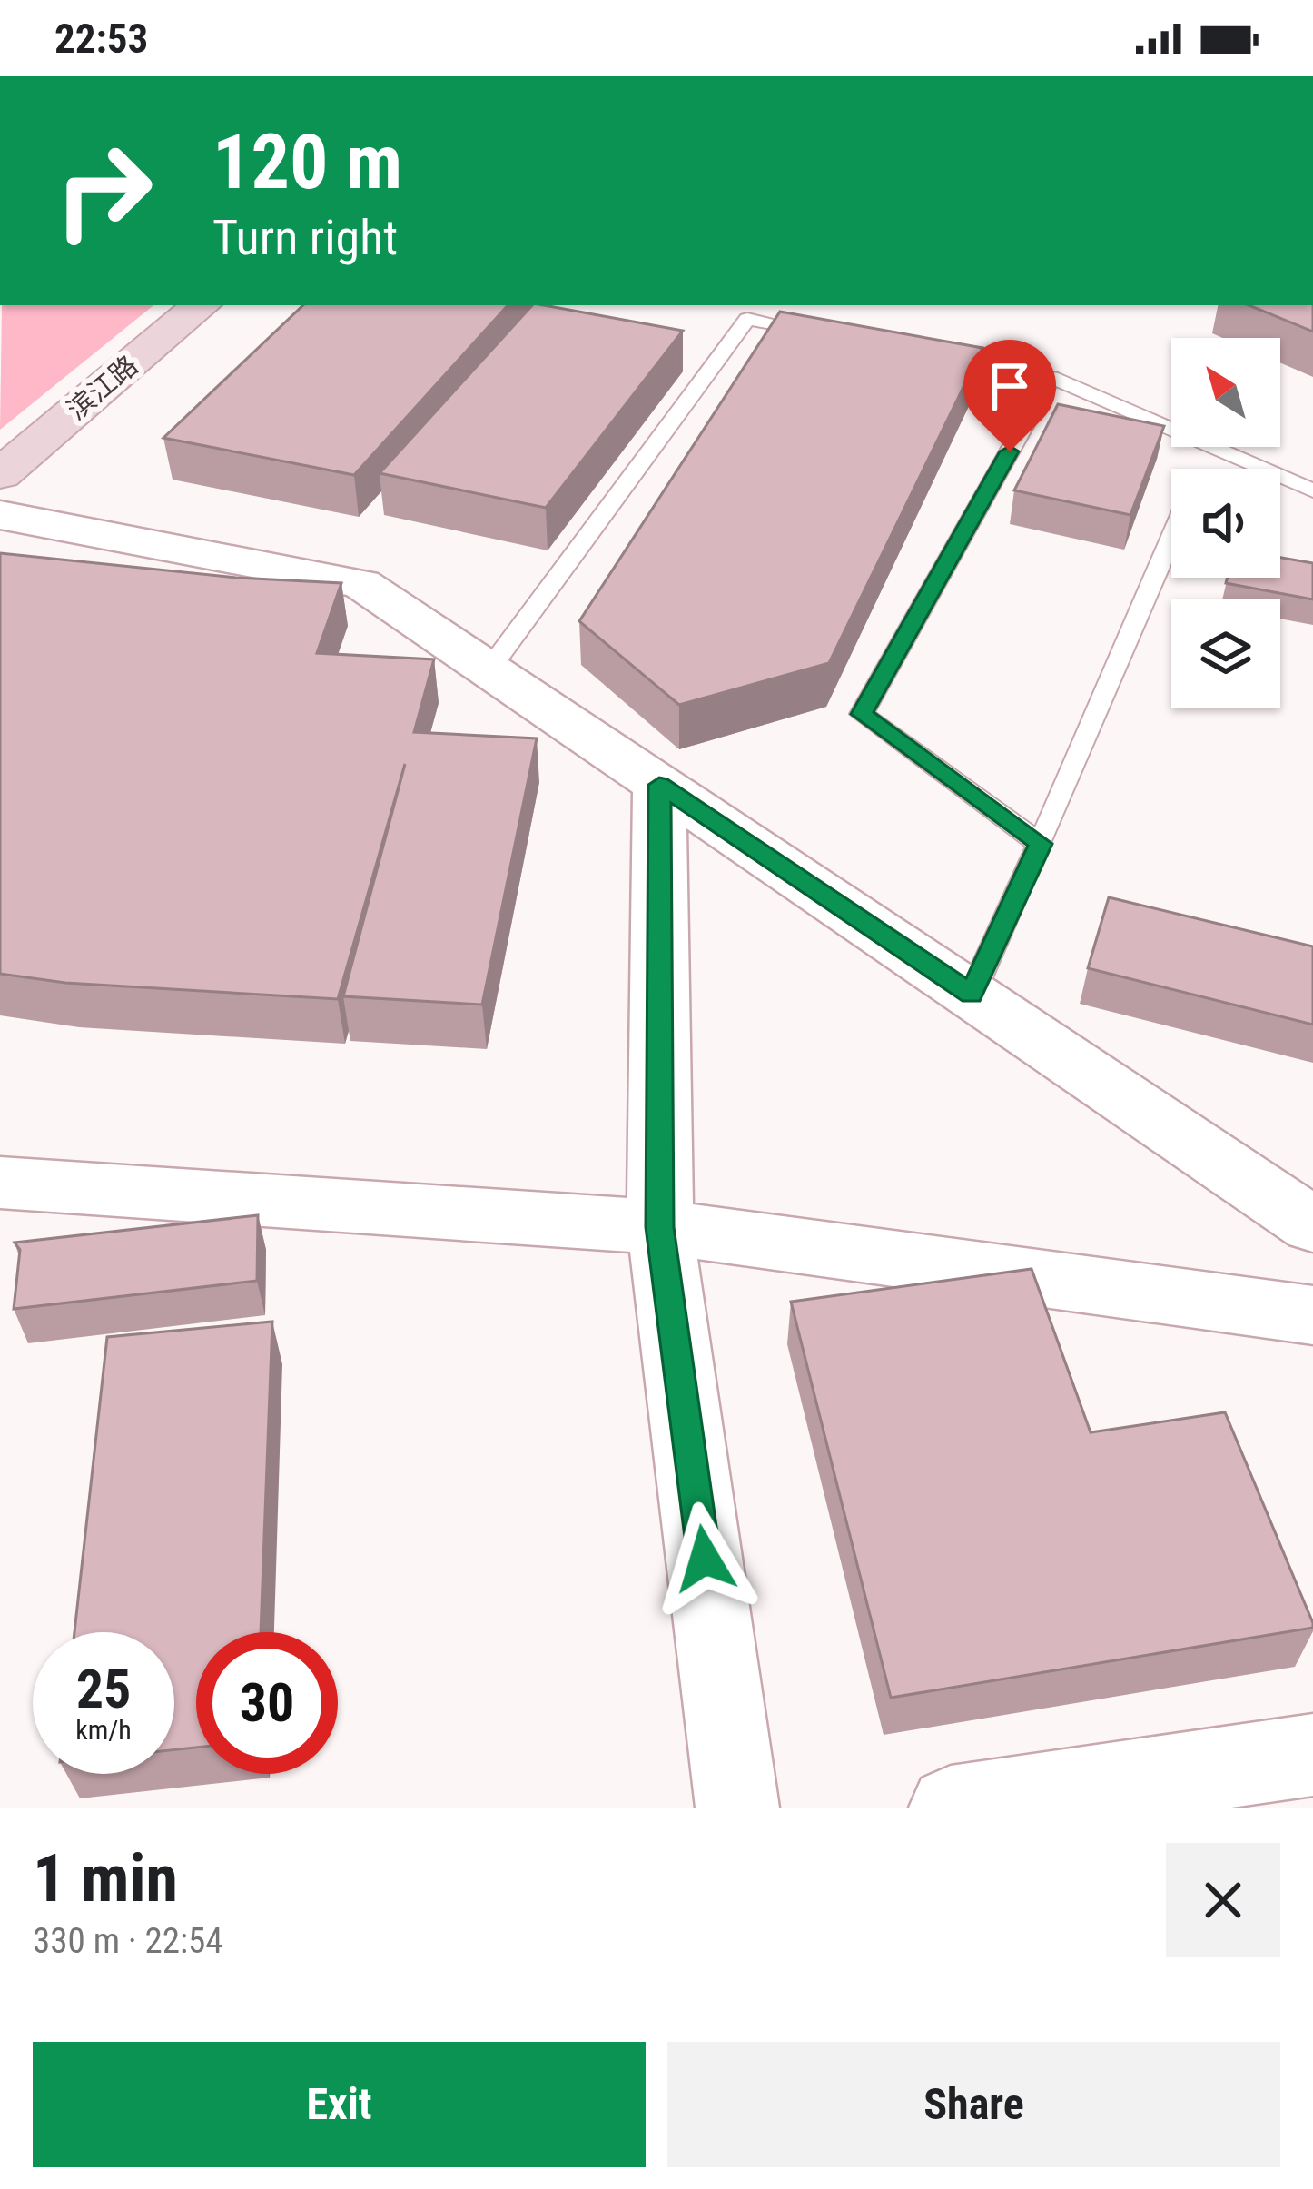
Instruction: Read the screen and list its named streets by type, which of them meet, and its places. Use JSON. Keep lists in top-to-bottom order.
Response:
{
  "streets": {
    "street": ["滨江路"]
  },
  "north": "top left",
  "page": {
    "status": "22:53",
    "turn": ["120 m", "Turn right"],
    "speed": "25 km/h",
    "limit": "30",
    "heading": ["1 min", "330 m · 22:54"],
    "buttons": ["Exit", "Share"]
  }
}
